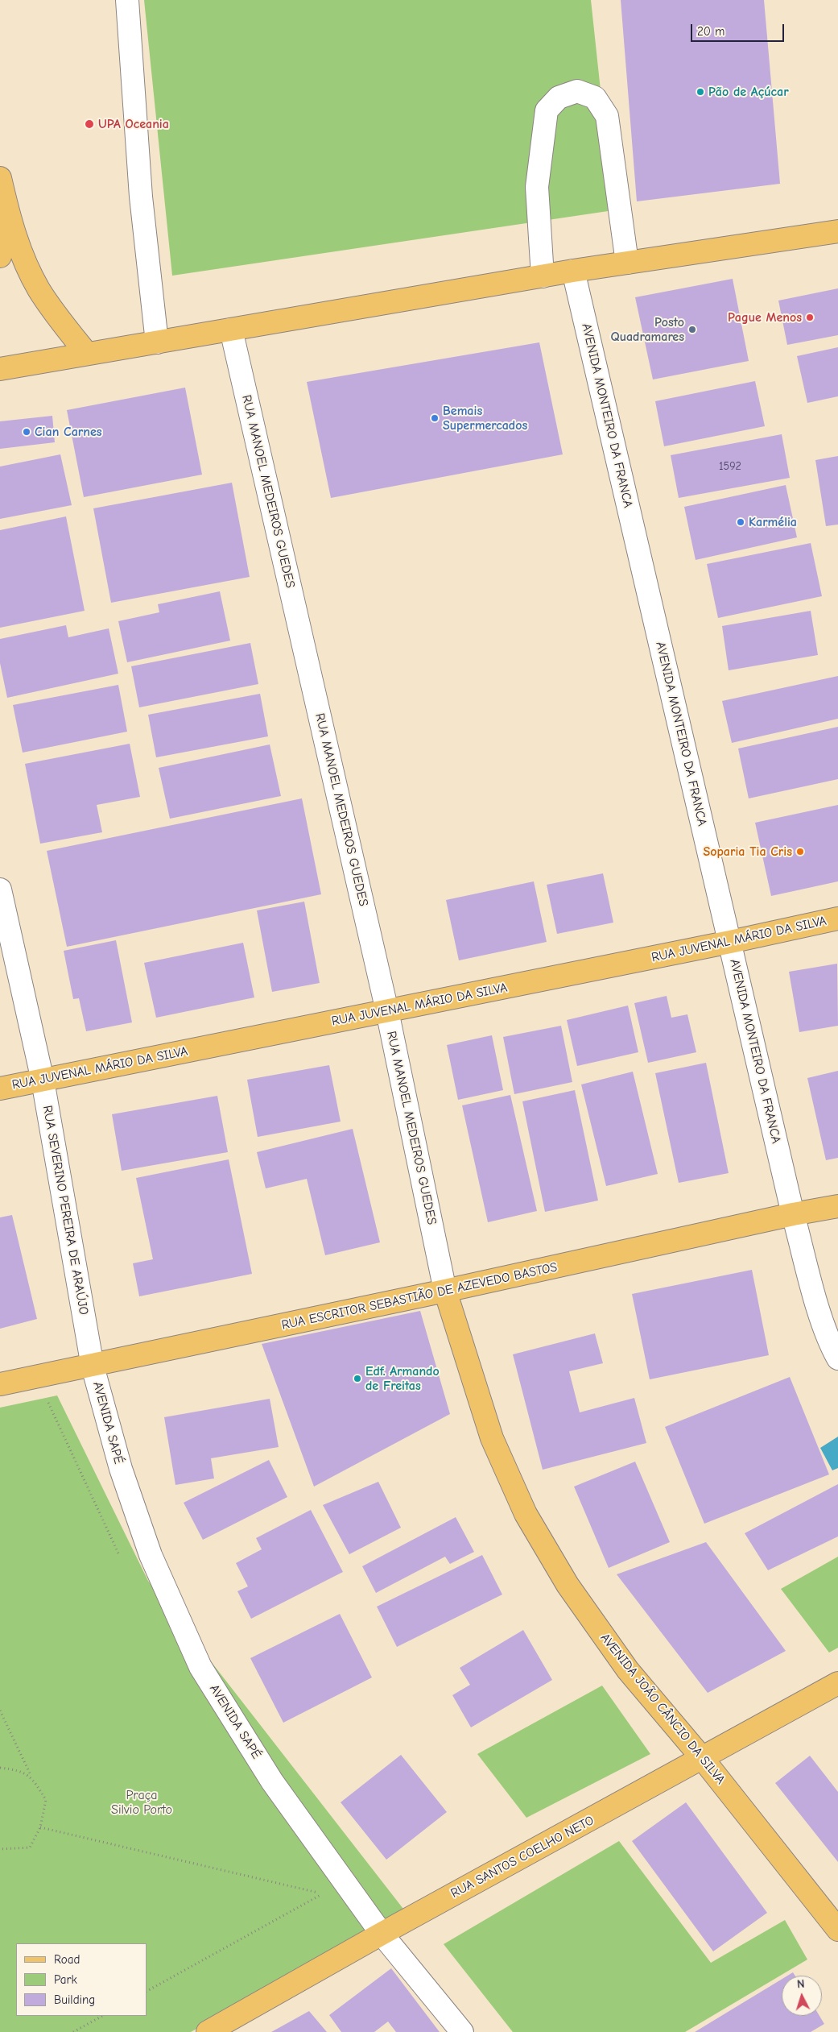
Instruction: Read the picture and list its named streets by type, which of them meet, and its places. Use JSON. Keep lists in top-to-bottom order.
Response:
{
  "streets": {
    "main road": [
      "RUA JUVENAL MÁRIO DA SILVA",
      "RUA ESCRITOR SEBASTIÃO DE AZEVEDO BASTOS",
      "AVENIDA JOÃO CÂNCIO DA SILVA",
      "RUA SANTOS COELHO NETO"
    ],
    "street": [
      "AVENIDA MONTEIRO DA FRANCA",
      "RUA MANOEL MEDEIROS GUEDES",
      "RUA SEVERINO PEREIRA DE ARAÚJO",
      "AVENIDA SAPÉ"
    ]
  },
  "crossings": [
    ["AVENIDA MONTEIRO DA FRANCA", "RUA JUVENAL MÁRIO DA SILVA"],
    ["AVENIDA MONTEIRO DA FRANCA", "RUA ESCRITOR SEBASTIÃO DE AZEVEDO BASTOS"],
    ["RUA MANOEL MEDEIROS GUEDES", "RUA JUVENAL MÁRIO DA SILVA"],
    ["RUA MANOEL MEDEIROS GUEDES", "RUA ESCRITOR SEBASTIÃO DE AZEVEDO BASTOS"],
    ["RUA MANOEL MEDEIROS GUEDES", "AVENIDA JOÃO CÂNCIO DA SILVA"],
    ["RUA JUVENAL MÁRIO DA SILVA", "RUA SEVERINO PEREIRA DE ARAÚJO"],
    ["RUA SEVERINO PEREIRA DE ARAÚJO", "RUA ESCRITOR SEBASTIÃO DE AZEVEDO BASTOS"],
    ["RUA SEVERINO PEREIRA DE ARAÚJO", "AVENIDA SAPÉ"],
    ["RUA ESCRITOR SEBASTIÃO DE AZEVEDO BASTOS", "AVENIDA SAPÉ"],
    ["RUA ESCRITOR SEBASTIÃO DE AZEVEDO BASTOS", "AVENIDA JOÃO CÂNCIO DA SILVA"],
    ["AVENIDA SAPÉ", "RUA SANTOS COELHO NETO"],
    ["AVENIDA JOÃO CÂNCIO DA SILVA", "RUA SANTOS COELHO NETO"]
  ],
  "parks": ["Praça Silvio Porto"],
  "places": [
    "Pão de Açúcar",
    "UPA Oceania",
    "Pague Menos",
    "Posto Quadramares",
    "Bemais Supermercados",
    "Cian Carnes",
    "Karmélia",
    "Soparia Tia Cris",
    "Edf. Armando de Freitas"
  ],
  "house_numbers": ["1592"],
  "legend": ["Road", "Park", "Building"],
  "scale_bar": "20 m",
  "north": "top"
}
